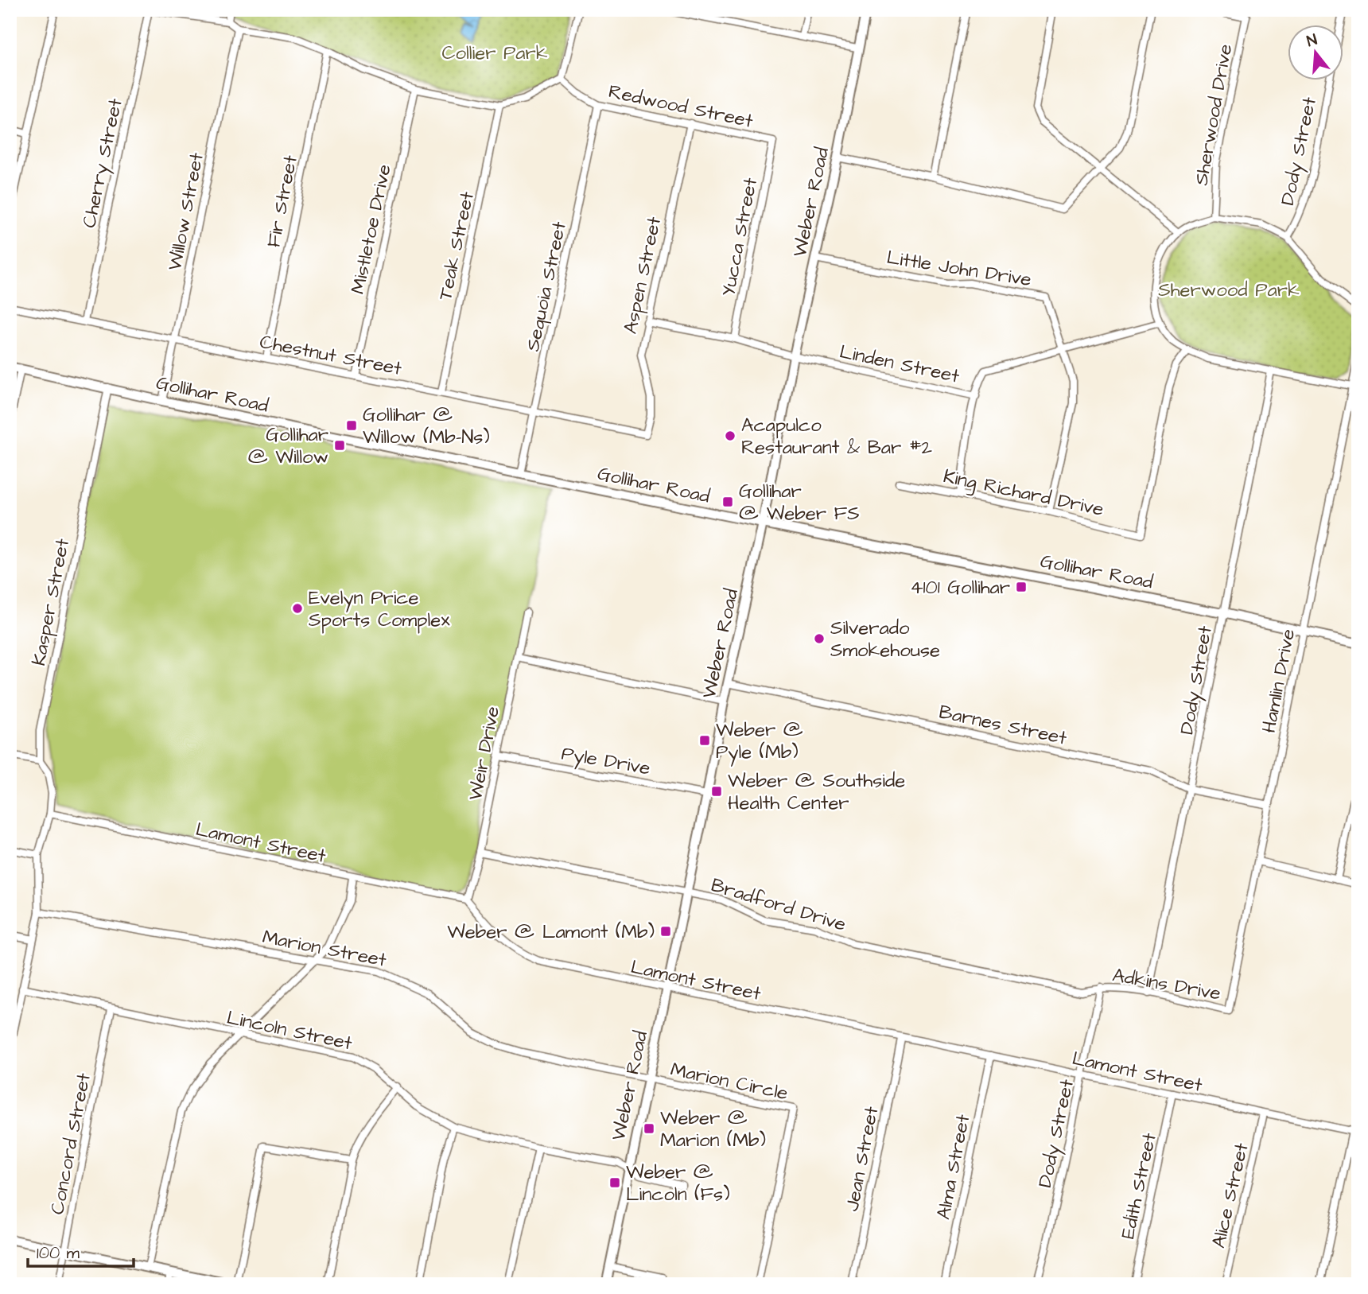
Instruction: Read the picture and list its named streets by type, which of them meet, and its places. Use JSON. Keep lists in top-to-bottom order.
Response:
{
  "streets": {
    "main road": ["Weber Road", "Gollihar Road"],
    "street": [
      "Redwood Street",
      "Sherwood Drive",
      "Dody Street",
      "Cherry Street",
      "Fir Street",
      "Willow Street",
      "Mistletoe Drive",
      "Yucca Street",
      "Teak Street",
      "Little John Drive",
      "Aspen Street",
      "Sequoia Street",
      "Chestnut Street",
      "Linden Street",
      "King Richard Drive",
      "Kasper Street",
      "Hamlin Drive",
      "Barnes Street",
      "Weir Drive",
      "Pyle Drive",
      "Lamont Street",
      "Bradford Drive",
      "Marion Street",
      "Adkins Drive",
      "Lincoln Street",
      "Marion Circle",
      "Concord Street",
      "Jean Street",
      "Alma Street",
      "Edith Street",
      "Alice Street"
    ]
  },
  "crossings": [
    ["Redwood Street", "Yucca Street"],
    ["Redwood Street", "Aspen Street"],
    ["Redwood Street", "Sequoia Street"],
    ["Dody Street", "Gollihar Road"],
    ["Dody Street", "Barnes Street"],
    ["Dody Street", "Lamont Street"],
    ["Dody Street", "Bradford Drive"],
    ["Dody Street", "Adkins Drive"],
    ["Cherry Street", "Chestnut Street"],
    ["Fir Street", "Chestnut Street"],
    ["Weber Road", "Little John Drive"],
    ["Weber Road", "Linden Street"],
    ["Weber Road", "Gollihar Road"],
    ["Weber Road", "Barnes Street"],
    ["Weber Road", "Pyle Drive"],
    ["Weber Road", "Lamont Street"],
    ["Weber Road", "Bradford Drive"],
    ["Weber Road", "Marion Street"],
    ["Weber Road", "Lincoln Street"],
    ["Weber Road", "Marion Circle"],
    ["Willow Street", "Chestnut Street"],
    ["Willow Street", "Gollihar Road"],
    ["Mistletoe Drive", "Chestnut Street"],
    ["Yucca Street", "Linden Street"],
    ["Teak Street", "Chestnut Street"],
    ["Little John Drive", "Linden Street"],
    ["Little John Drive", "King Richard Drive"],
    ["Aspen Street", "Chestnut Street"],
    ["Aspen Street", "Linden Street"],
    ["Sequoia Street", "Chestnut Street"],
    ["Sequoia Street", "Gollihar Road"],
    ["Gollihar Road", "Kasper Street"],
    ["Gollihar Road", "Hamlin Drive"],
    ["Kasper Street", "Lamont Street"],
    ["Kasper Street", "Marion Street"],
    ["Kasper Street", "Lincoln Street"],
    ["Hamlin Drive", "Barnes Street"],
    ["Hamlin Drive", "Adkins Drive"],
    ["Weir Drive", "Pyle Drive"],
    ["Weir Drive", "Lamont Street"],
    ["Weir Drive", "Bradford Drive"],
    ["Lamont Street", "Jean Street"],
    ["Lamont Street", "Alma Street"],
    ["Lamont Street", "Edith Street"],
    ["Lamont Street", "Alice Street"],
    ["Bradford Drive", "Adkins Drive"],
    ["Marion Street", "Marion Circle"],
    ["Lincoln Street", "Concord Street"]
  ],
  "parks": ["Collier Park", "Sherwood Park"],
  "places": {
    "transit": [
      "Gollihar @ Willow (Mb-Ns)",
      "Gollihar @ Willow",
      "Gollihar @ Weber FS",
      "4101 Gollihar",
      "Weber @ Pyle (Mb)",
      "Weber @ Southside Health Center",
      "Weber @ Lamont (Mb)",
      "Weber @ Marion (Mb)",
      "Weber @ Lincoln (Fs)"
    ],
    "other": ["Acapulco Restaurant & Bar #2", "Evelyn Price Sports Complex", "Silverado Smokehouse"]
  },
  "scale_bar": "100 m",
  "north": "top"
}
